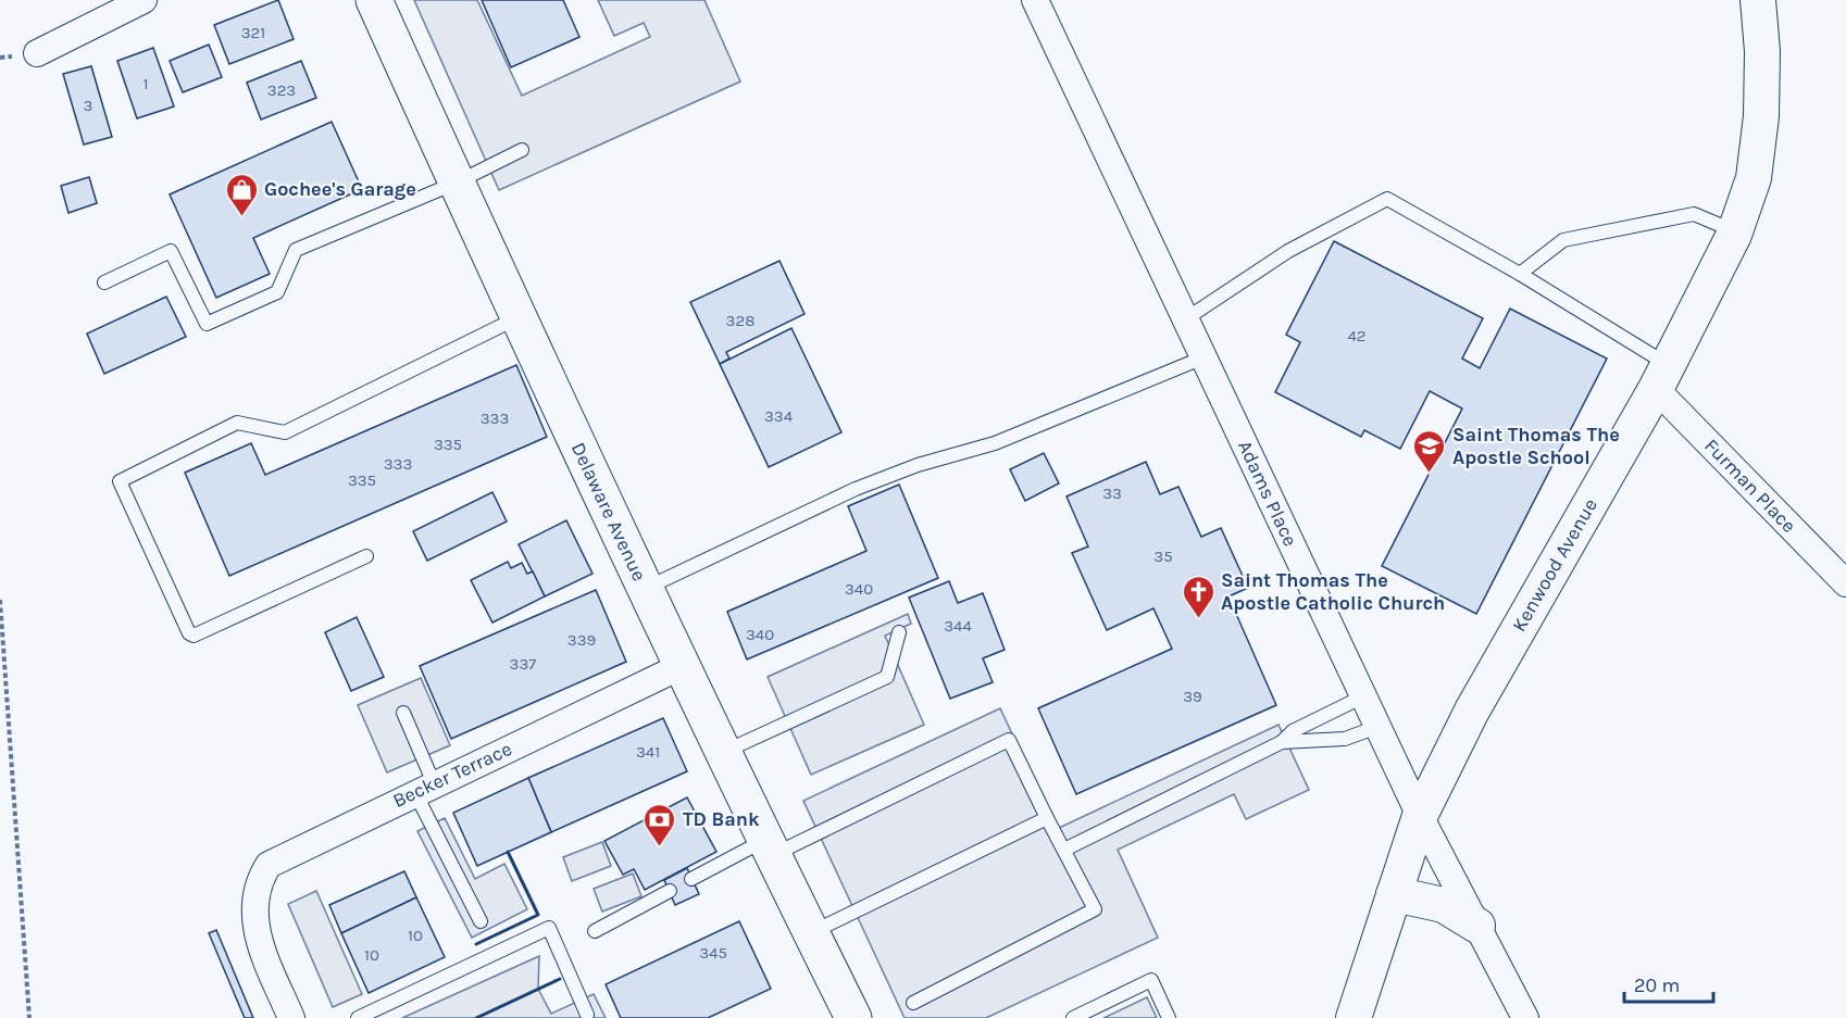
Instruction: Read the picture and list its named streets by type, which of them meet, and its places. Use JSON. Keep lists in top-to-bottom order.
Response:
{
  "streets": {
    "main road": ["Delaware Avenue"],
    "street": [
      "Furman Place",
      "Adams Place",
      "Kenwood Avenue",
      "Becker Terrace"
    ]
  },
  "crossings": [
    ["Furman Place", "Kenwood Avenue"],
    ["Adams Place", "Kenwood Avenue"],
    ["Delaware Avenue", "Becker Terrace"]
  ],
  "places": {
    "shop": ["Gochee's Garage"],
    "school or university": ["Saint Thomas The Apostle School"],
    "church": ["Saint Thomas The Apostle Catholic Church"],
    "bank": ["TD Bank"]
  },
  "house_numbers": [
    "321",
    "1",
    "323",
    "3",
    "328",
    "42",
    "334",
    "333",
    "335",
    "333",
    "335",
    "33",
    "35",
    "340",
    "344",
    "340",
    "339",
    "337",
    "39",
    "341",
    "10",
    "345",
    "10"
  ],
  "scale_bar": "20 m"
}
